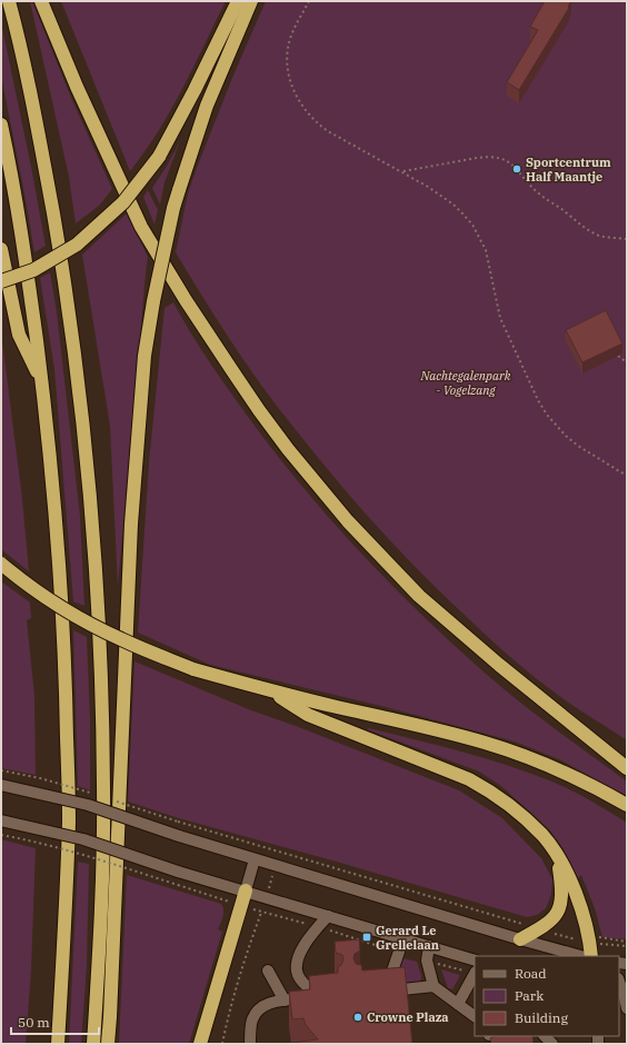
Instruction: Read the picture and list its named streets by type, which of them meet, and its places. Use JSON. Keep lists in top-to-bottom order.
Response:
{
  "parks": ["Nachtegalenpark - Vogelzang"],
  "places": {
    "other": ["Sportcentrum Half Maantje", "Crowne Plaza"],
    "transit": ["Gerard Le Grellelaan"]
  },
  "legend": ["Road", "Park", "Building"],
  "scale_bar": "50 m"
}
